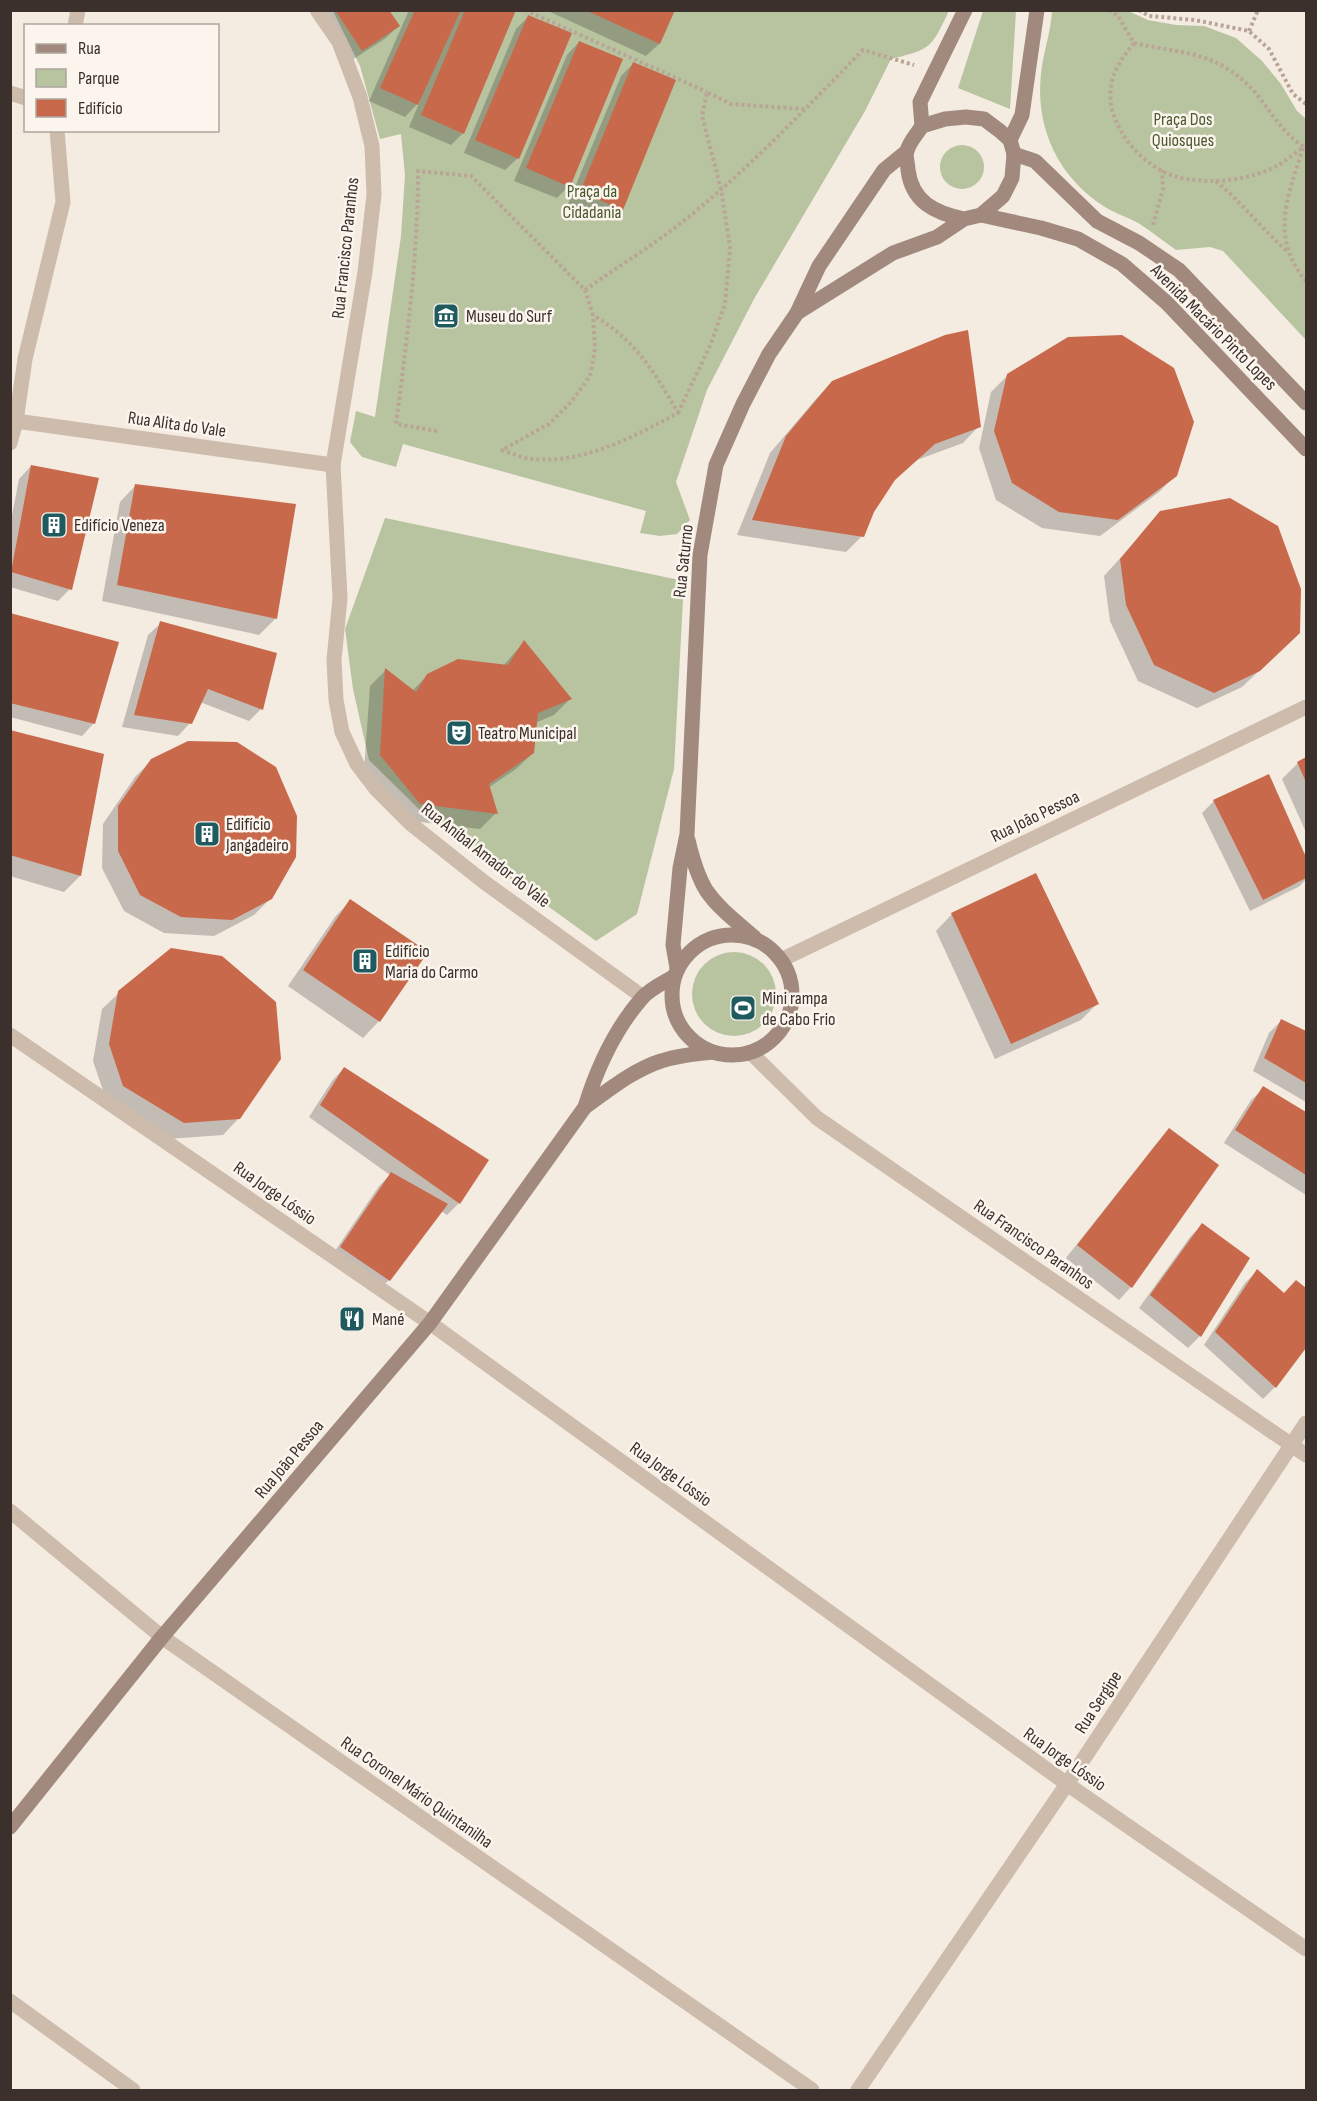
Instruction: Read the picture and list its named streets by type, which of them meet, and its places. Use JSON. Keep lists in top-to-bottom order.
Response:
{
  "streets": {
    "street": [
      "Rua Francisco Paranhos",
      "Avenida Macário Pinto Lopes",
      "Rua Alita do Vale",
      "Rua Saturno",
      "Rua João Pessoa",
      "Rua Aníbal Amador do Vale",
      "Rua Jorge Lóssio",
      "Rua Sergipe",
      "Rua Coronel Mário Quintanilha"
    ]
  },
  "crossings": [
    ["Rua Francisco Paranhos", "Rua Alita do Vale"],
    ["Rua Francisco Paranhos", "Rua Saturno"],
    ["Rua Francisco Paranhos", "Rua João Pessoa"],
    ["Rua Francisco Paranhos", "Rua Aníbal Amador do Vale"],
    ["Rua Francisco Paranhos", "Rua Sergipe"],
    ["Avenida Macário Pinto Lopes", "Rua Saturno"],
    ["Rua Alita do Vale", "Rua Aníbal Amador do Vale"],
    ["Rua Saturno", "Rua João Pessoa"],
    ["Rua João Pessoa", "Rua Aníbal Amador do Vale"],
    ["Rua João Pessoa", "Rua Jorge Lóssio"],
    ["Rua João Pessoa", "Rua Coronel Mário Quintanilha"],
    ["Rua Jorge Lóssio", "Rua Sergipe"]
  ],
  "parks": ["Praça Dos Quiosques", "Praça da Cidadania"],
  "places": {
    "museum": ["Museu do Surf"],
    "building": ["Edifício Veneza", "Edifício Jangadeiro", "Edifício Maria do Carmo"],
    "theatre": ["Teatro Municipal"],
    "sports": ["Mini rampa de Cabo Frio"],
    "restaurant": ["Mané"]
  },
  "legend": ["Rua", "Parque", "Edifício"]
}
